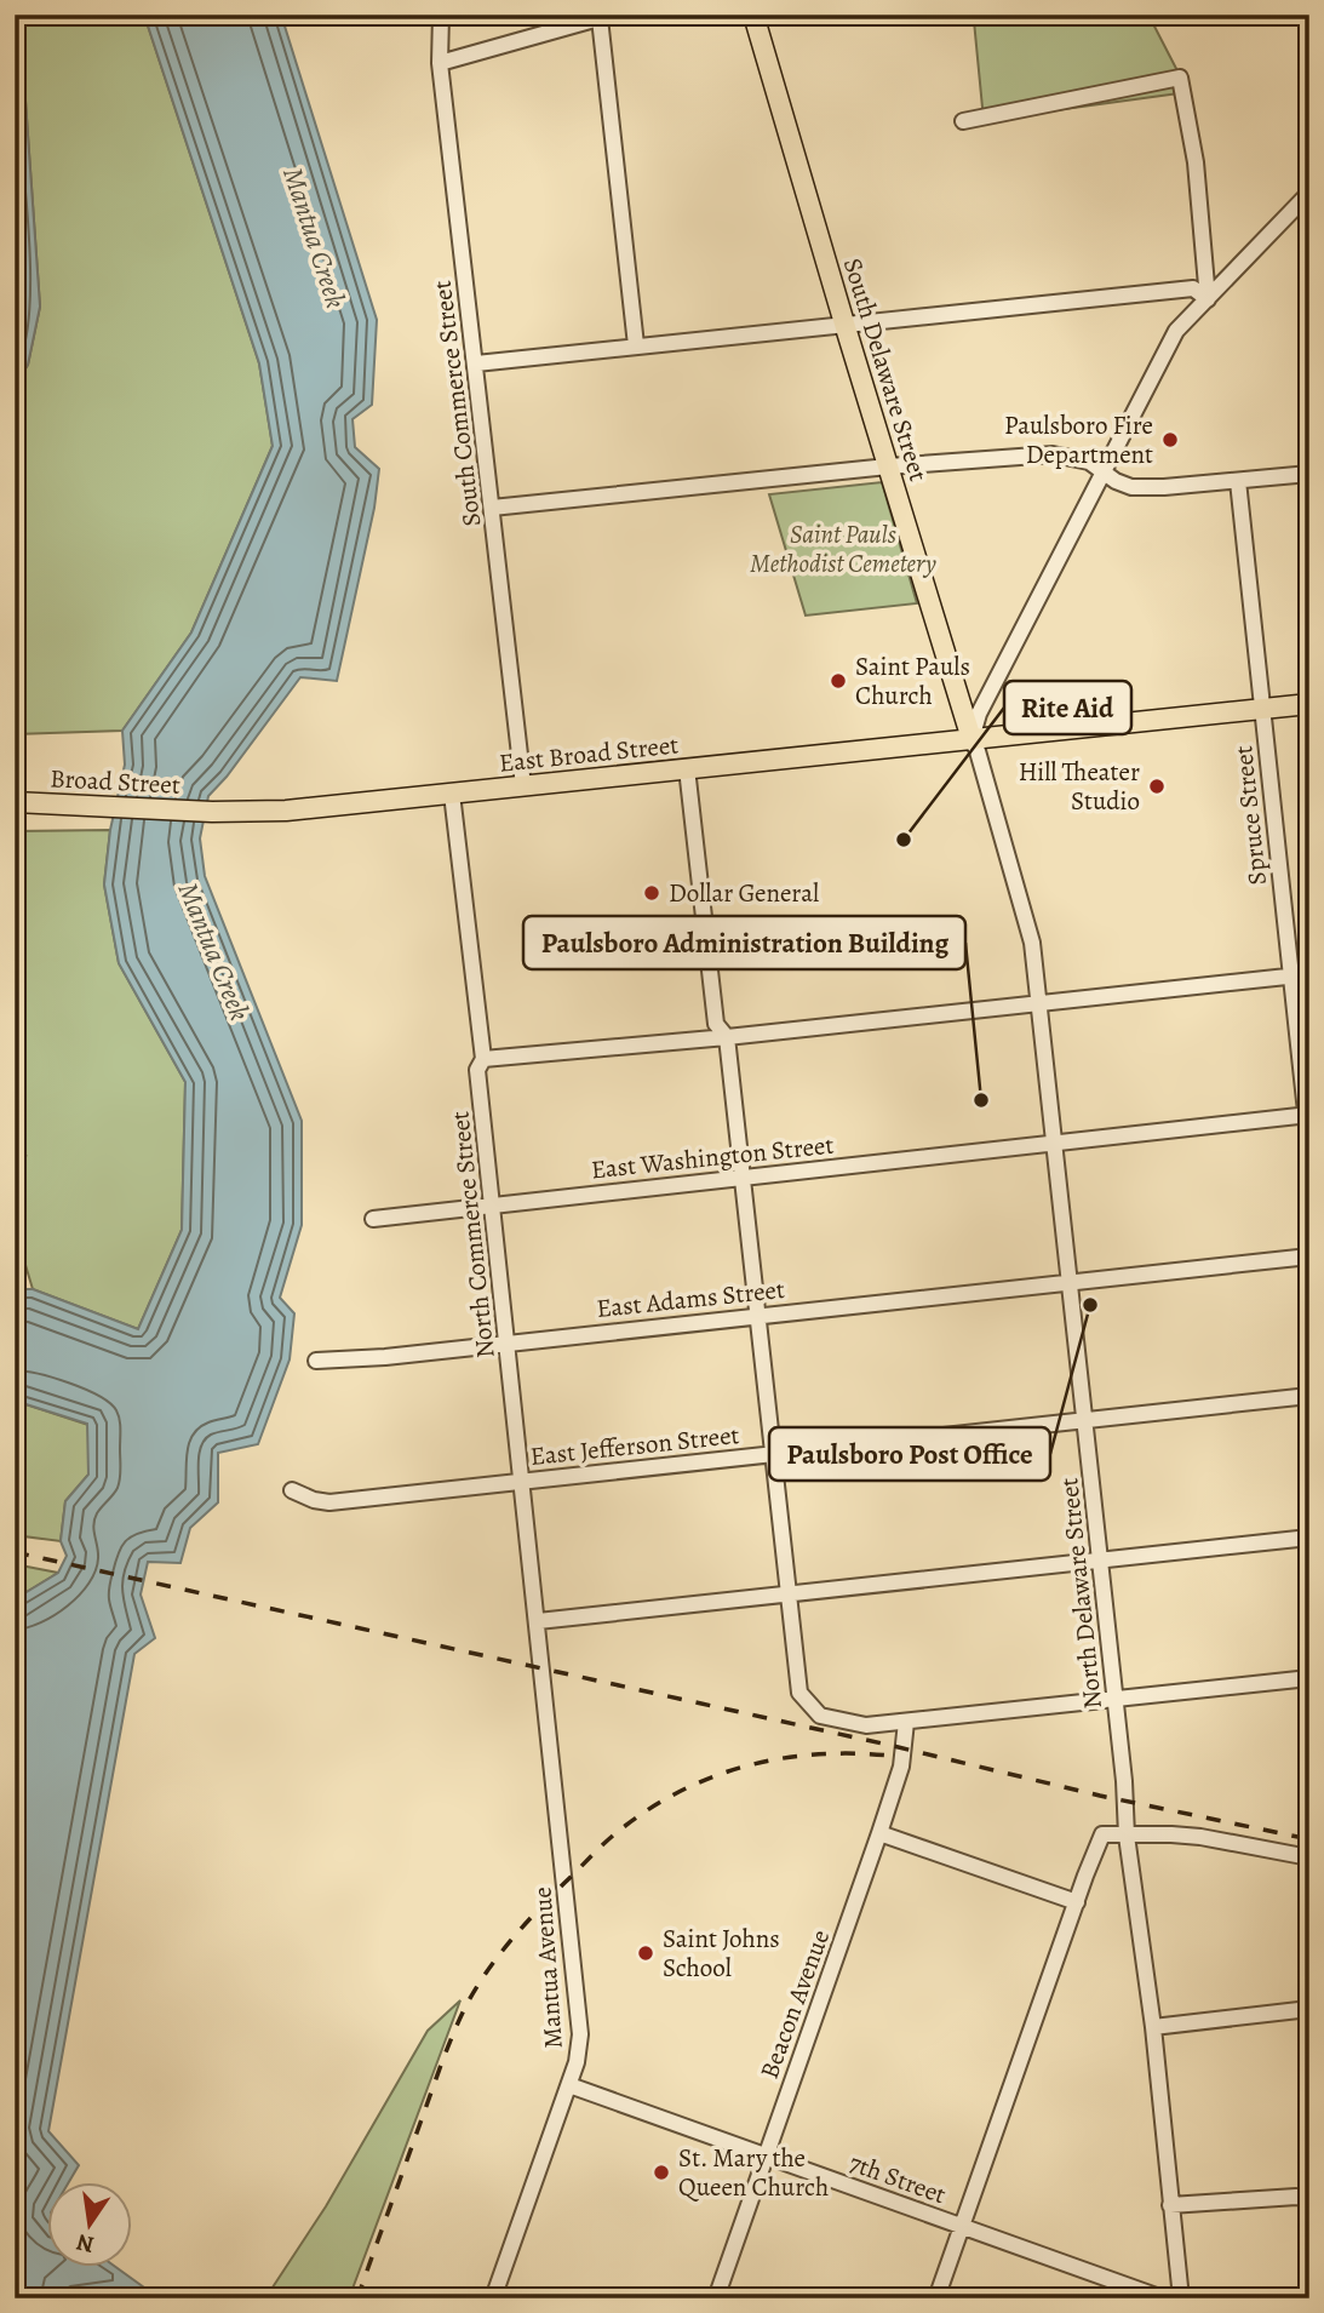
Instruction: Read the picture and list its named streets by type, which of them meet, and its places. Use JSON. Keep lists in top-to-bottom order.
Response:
{
  "streets": {
    "main road": ["South Delaware Street", "East Broad Street", "Broad Street"],
    "street": [
      "South Commerce Street",
      "Spruce Street",
      "East Washington Street",
      "North Commerce Street",
      "East Adams Street",
      "East Jefferson Street",
      "North Delaware Street",
      "Mantua Avenue",
      "Beacon Avenue",
      "7th Street"
    ]
  },
  "crossings": [
    ["South Delaware Street", "East Broad Street"],
    ["South Delaware Street", "North Delaware Street"],
    ["South Commerce Street", "East Broad Street"],
    ["East Broad Street", "Broad Street"],
    ["East Broad Street", "Spruce Street"],
    ["East Broad Street", "North Commerce Street"],
    ["East Broad Street", "North Delaware Street"],
    ["Spruce Street", "East Washington Street"],
    ["East Washington Street", "North Commerce Street"],
    ["East Washington Street", "North Delaware Street"],
    ["North Commerce Street", "East Adams Street"],
    ["North Commerce Street", "East Jefferson Street"],
    ["North Commerce Street", "Mantua Avenue"],
    ["East Adams Street", "North Delaware Street"],
    ["East Jefferson Street", "North Delaware Street"],
    ["Mantua Avenue", "7th Street"],
    ["Beacon Avenue", "7th Street"]
  ],
  "water": ["Mantua Creek"],
  "parks": ["Saint Pauls Methodist Cemetery"],
  "places": [
    "Paulsboro Fire Department",
    "Saint Pauls Church",
    "Hill Theater Studio",
    "Rite Aid",
    "Dollar General",
    "Paulsboro Administration Building",
    "Paulsboro Post Office",
    "Saint Johns School",
    "St. Mary the Queen Church"
  ],
  "north": "bottom"
}
